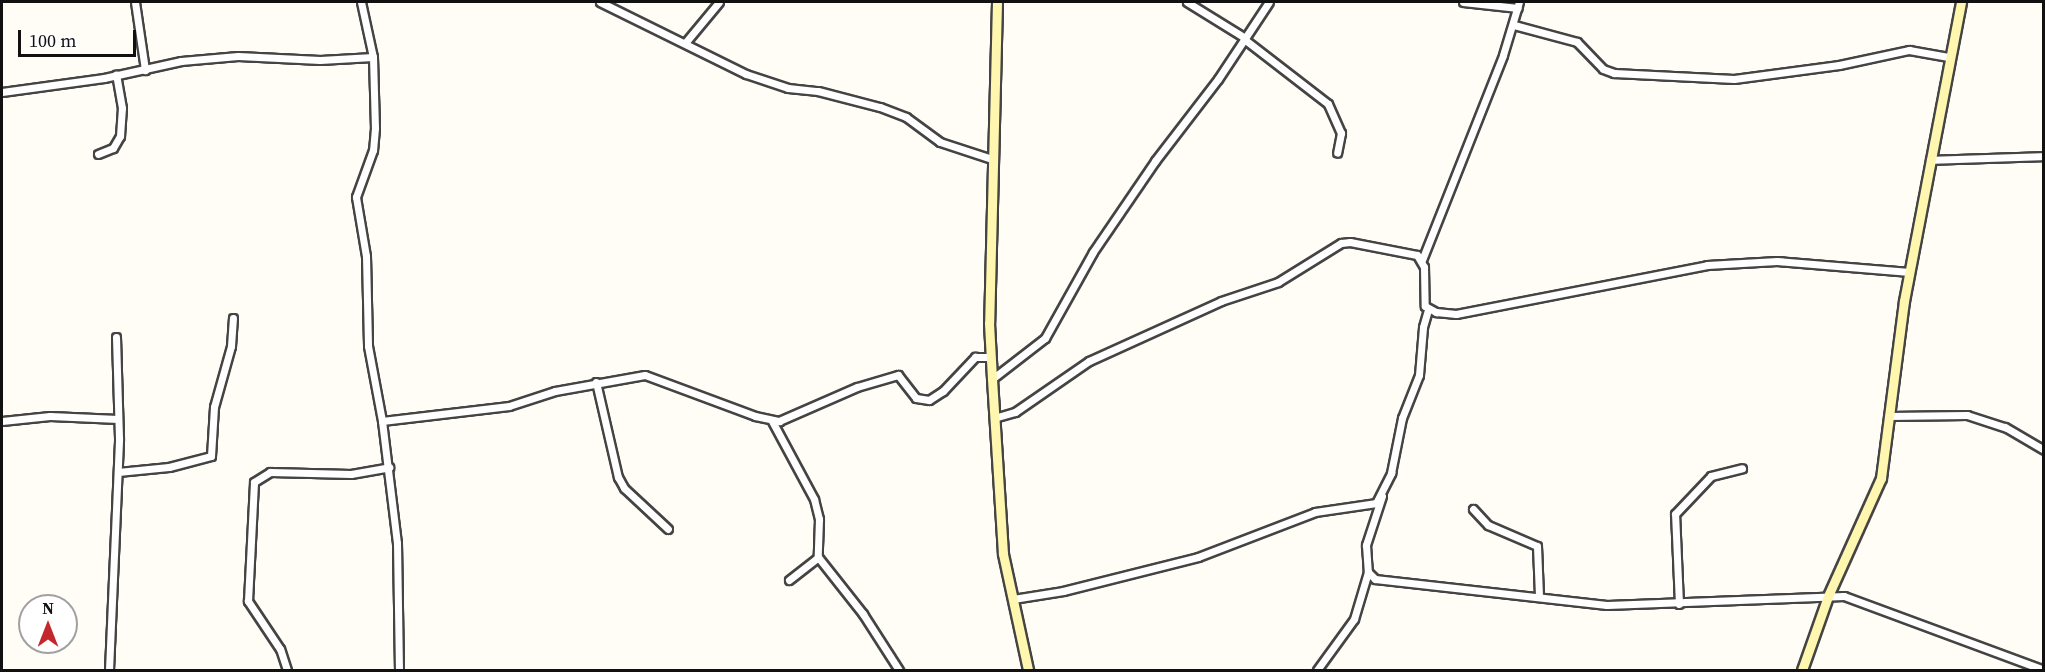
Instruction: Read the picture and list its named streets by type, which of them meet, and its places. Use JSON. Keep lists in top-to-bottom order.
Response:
{
  "scale_bar": "100 m",
  "north": "top"
}
